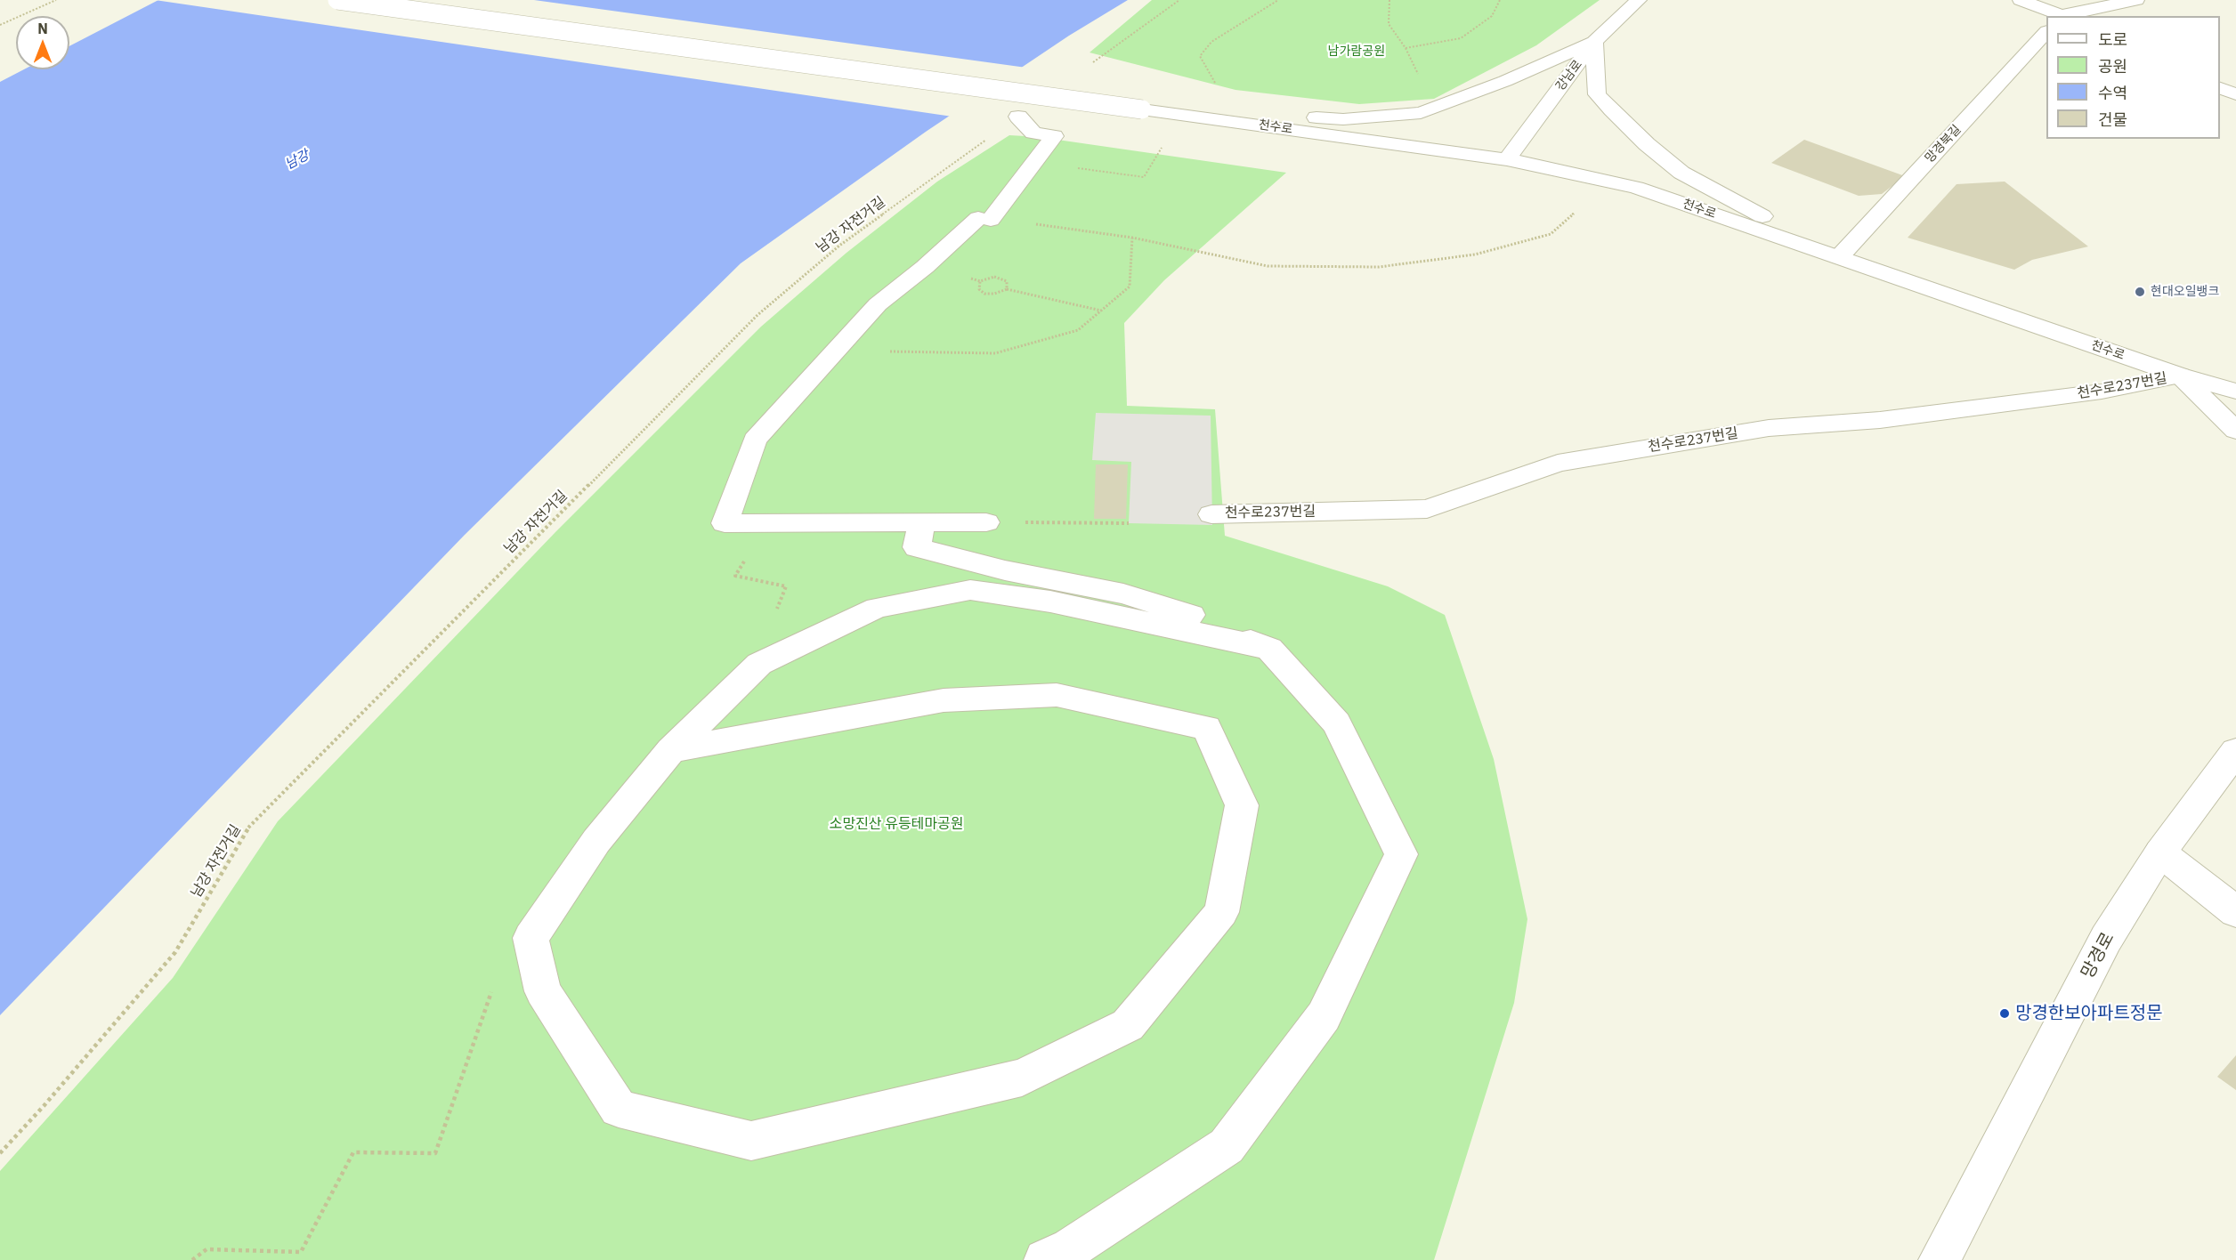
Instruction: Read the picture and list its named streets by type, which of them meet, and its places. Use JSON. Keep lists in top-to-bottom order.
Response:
{
  "streets": {
    "street": [
      "강남로",
      "천수로",
      "망경북길",
      "천수로237번길",
      "망경로"
    ],
    "path": ["남강 자전거길"]
  },
  "crossings": [
    ["강남로", "천수로"],
    ["천수로", "망경북길"],
    ["천수로", "천수로237번길"]
  ],
  "water": ["남강"],
  "parks": ["남가람공원", "소망진산 유등테마공원"],
  "places": ["현대오일뱅크", "망경한보아파트정문"],
  "legend": [
    "도로",
    "공원",
    "수역",
    "건물"
  ],
  "north": "top"
}
